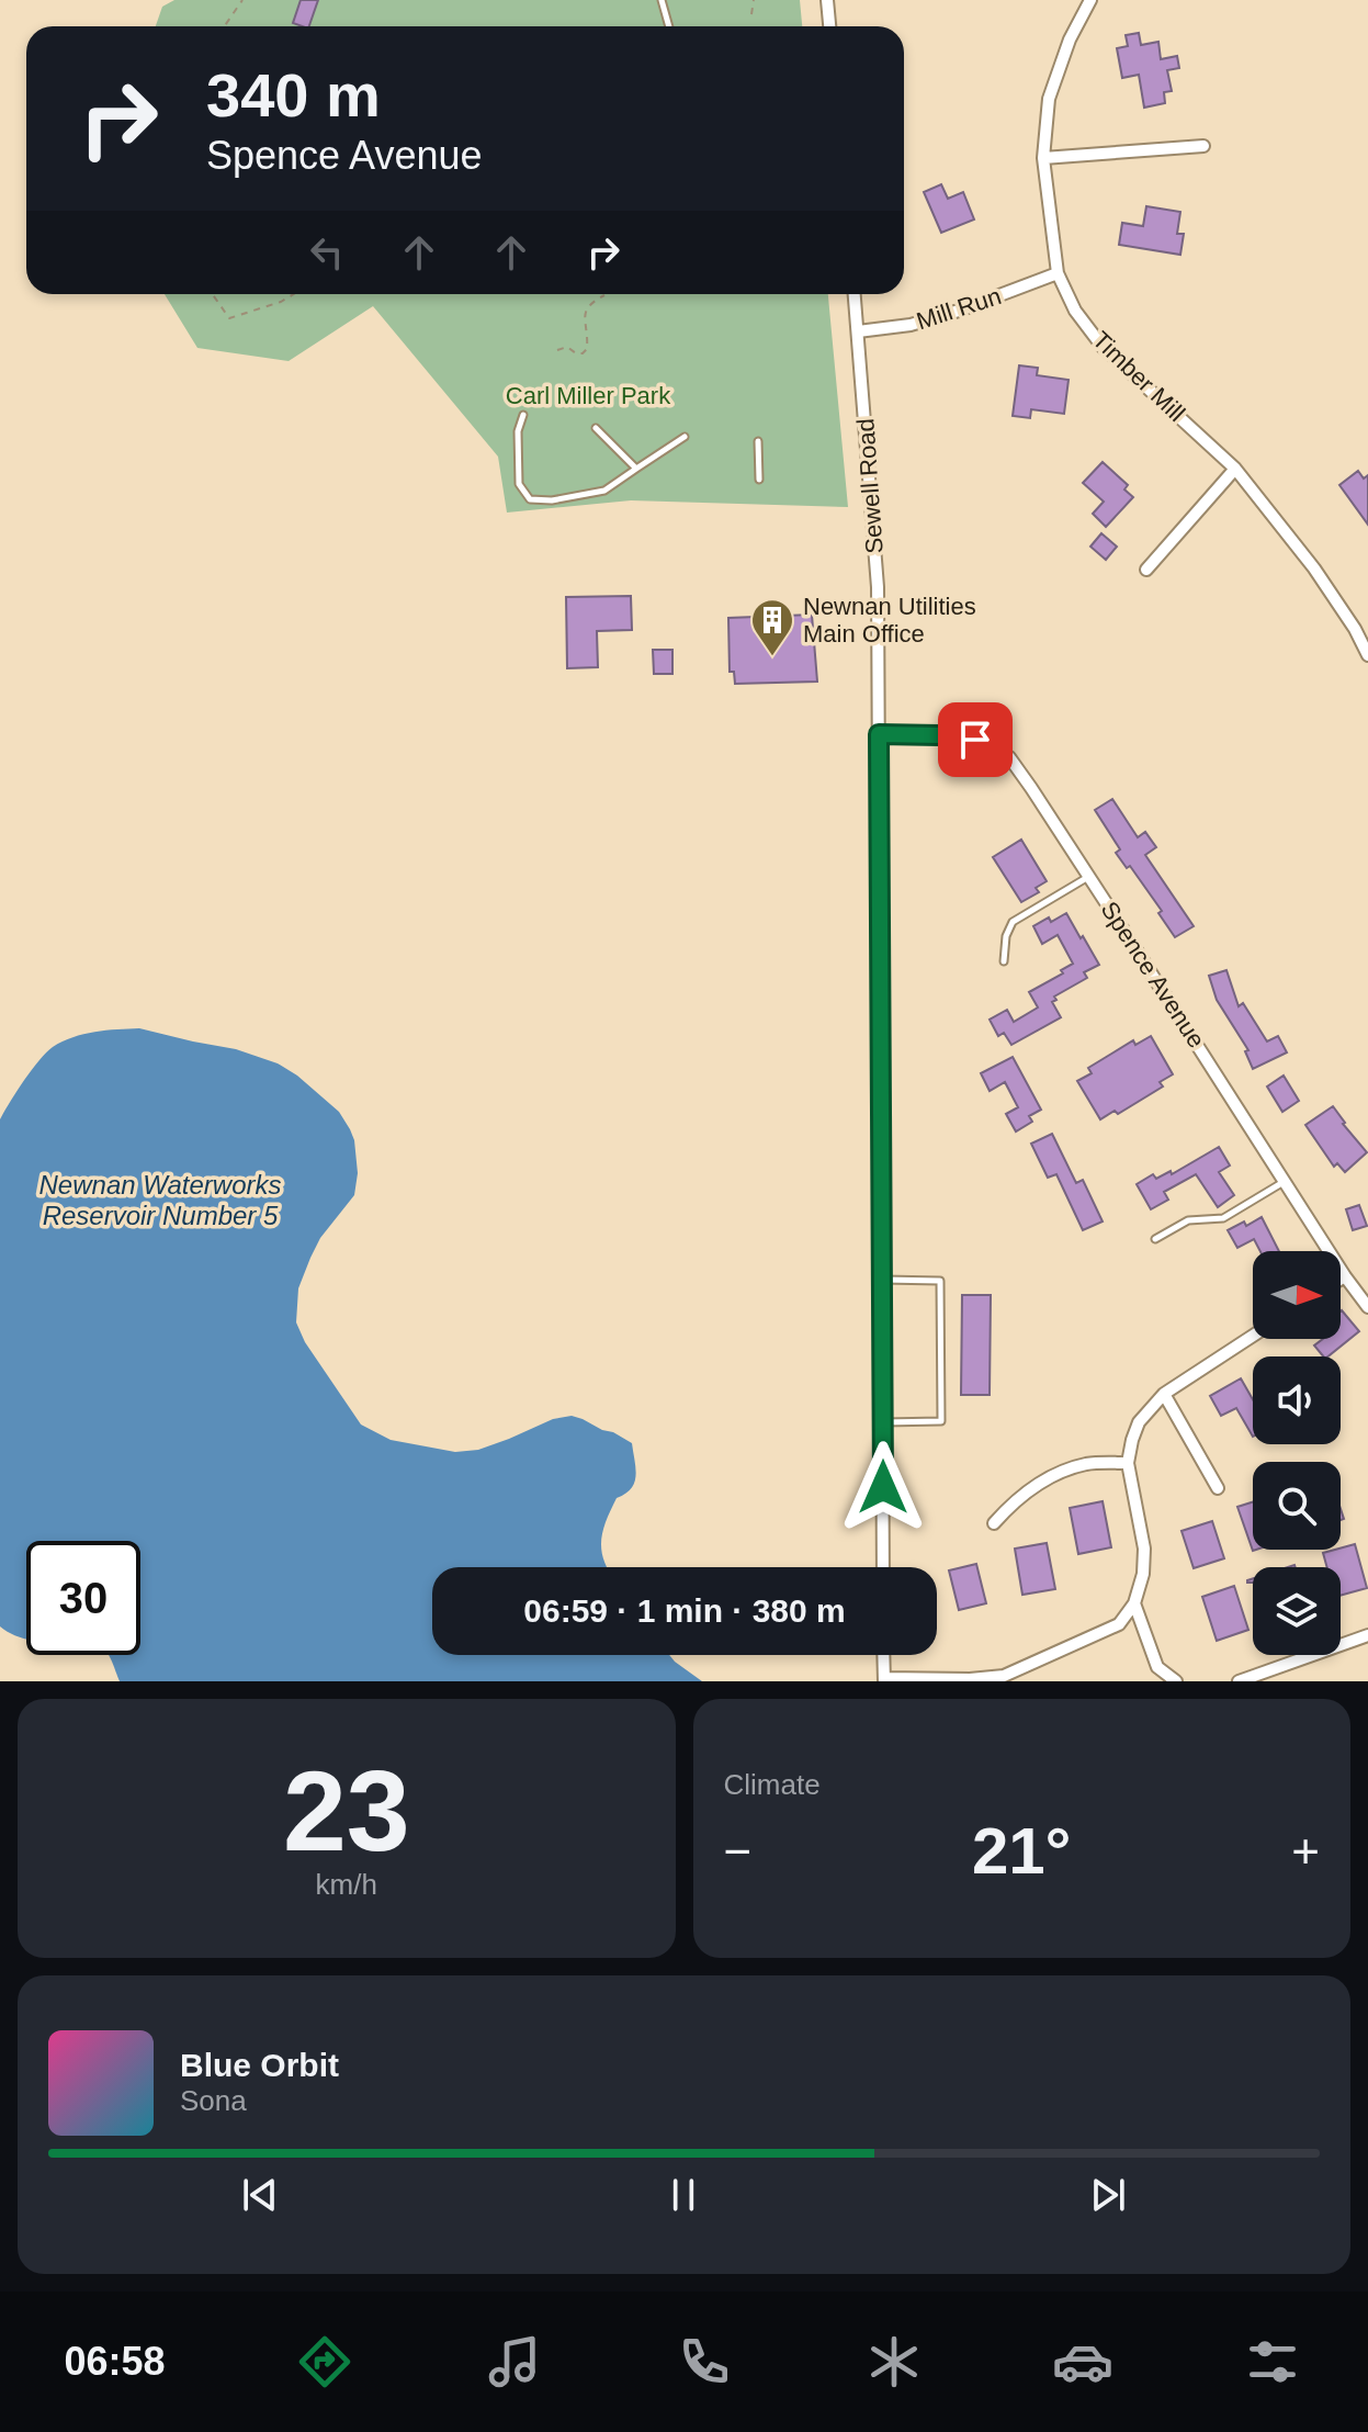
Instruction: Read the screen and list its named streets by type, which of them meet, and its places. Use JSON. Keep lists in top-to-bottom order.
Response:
{
  "streets": {
    "street": [
      "Mill Run",
      "Timber Mill",
      "Sewell Road",
      "Spence Avenue"
    ]
  },
  "crossings": [
    ["Mill Run", "Timber Mill"],
    ["Mill Run", "Sewell Road"],
    ["Sewell Road", "Spence Avenue"]
  ],
  "water": ["Newnan Waterworks Reservoir Number 5"],
  "parks": ["Carl Miller Park"],
  "places": {
    "building": ["Newnan Utilities Main Office"]
  },
  "north": "right",
  "page": {
    "turn": ["340 m", "Spence Avenue"],
    "limit": "30",
    "trip": "06:59 · 1 min · 380 m",
    "tile": [
      ["23", "km/h"],
      "Climate"
    ],
    "heat": ["−", "21°", "+"],
    "song": ["Blue Orbit", "Sona"],
    "tabs": "06:58"
  }
}
